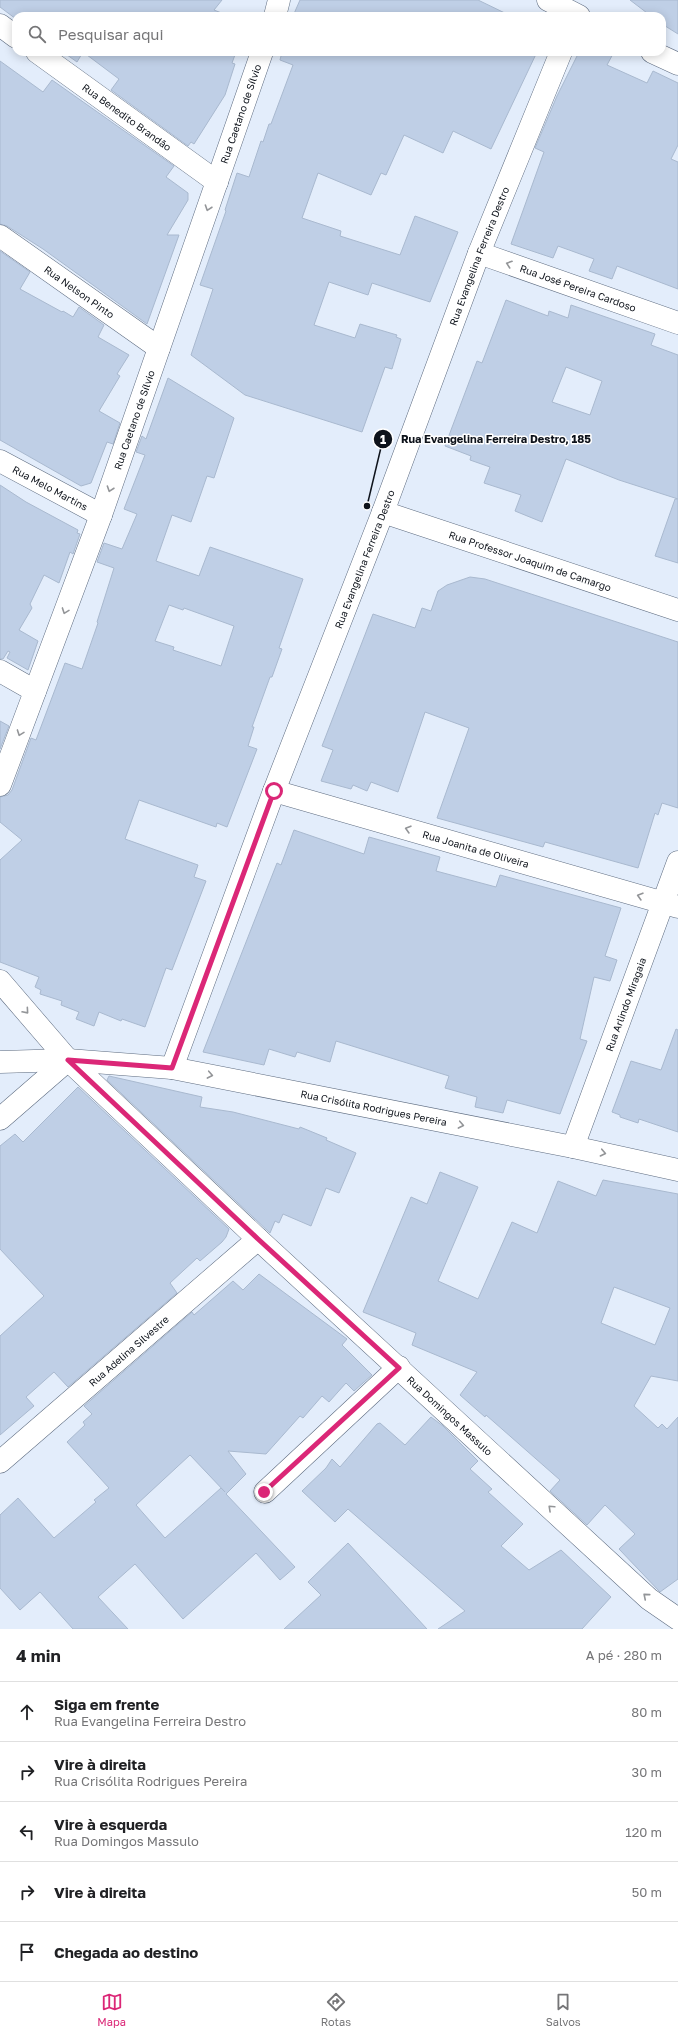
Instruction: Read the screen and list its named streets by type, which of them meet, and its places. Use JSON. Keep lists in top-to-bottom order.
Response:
{
  "streets": {
    "street": [
      "Rua Caetano de Sílvio",
      "Rua Benedito Brandão",
      "Rua Evangelina Ferreira Destro",
      "Rua José Pereira Cardoso",
      "Rua Nelson Pinto",
      "Rua Melo Martins",
      "Rua Professor Joaquim de Camargo",
      "Rua Joanita de Oliveira",
      "Rua Arlindo Miragaia",
      "Rua Crisólita Rodrigues Pereira",
      "Rua Adelina Silvestre",
      "Rua Domingos Massulo"
    ]
  },
  "crossings": [
    ["Rua Caetano de Sílvio", "Rua Benedito Brandão"],
    ["Rua Caetano de Sílvio", "Rua Nelson Pinto"],
    ["Rua Caetano de Sílvio", "Rua Melo Martins"],
    ["Rua Evangelina Ferreira Destro", "Rua José Pereira Cardoso"],
    ["Rua Evangelina Ferreira Destro", "Rua Professor Joaquim de Camargo"],
    ["Rua Evangelina Ferreira Destro", "Rua Joanita de Oliveira"],
    ["Rua Evangelina Ferreira Destro", "Rua Crisólita Rodrigues Pereira"],
    ["Rua Joanita de Oliveira", "Rua Arlindo Miragaia"],
    ["Rua Arlindo Miragaia", "Rua Crisólita Rodrigues Pereira"],
    ["Rua Crisólita Rodrigues Pereira", "Rua Domingos Massulo"],
    ["Rua Adelina Silvestre", "Rua Domingos Massulo"]
  ],
  "one_way": [
    "Rua Caetano de Sílvio",
    "Rua José Pereira Cardoso",
    "Rua Joanita de Oliveira",
    "Rua Crisólita Rodrigues Pereira"
  ],
  "places": ["Rua Evangelina Ferreira Destro, 185"],
  "page": {
    "search": "Pesquisar aqui",
    "heading": ["4 min", "A pé · 280 m"],
    "list": [
      ["Siga em frente", "Rua Evangelina Ferreira Destro", "80 m"],
      ["Vire à direita", "Rua Crisólita Rodrigues Pereira", "30 m"],
      ["Vire à esquerda", "Rua Domingos Massulo", "120 m"],
      ["Vire à direita", "50 m"],
      "Chegada ao destino"
    ],
    "nav": ["Mapa", "Rotas", "Salvos"]
  }
}
